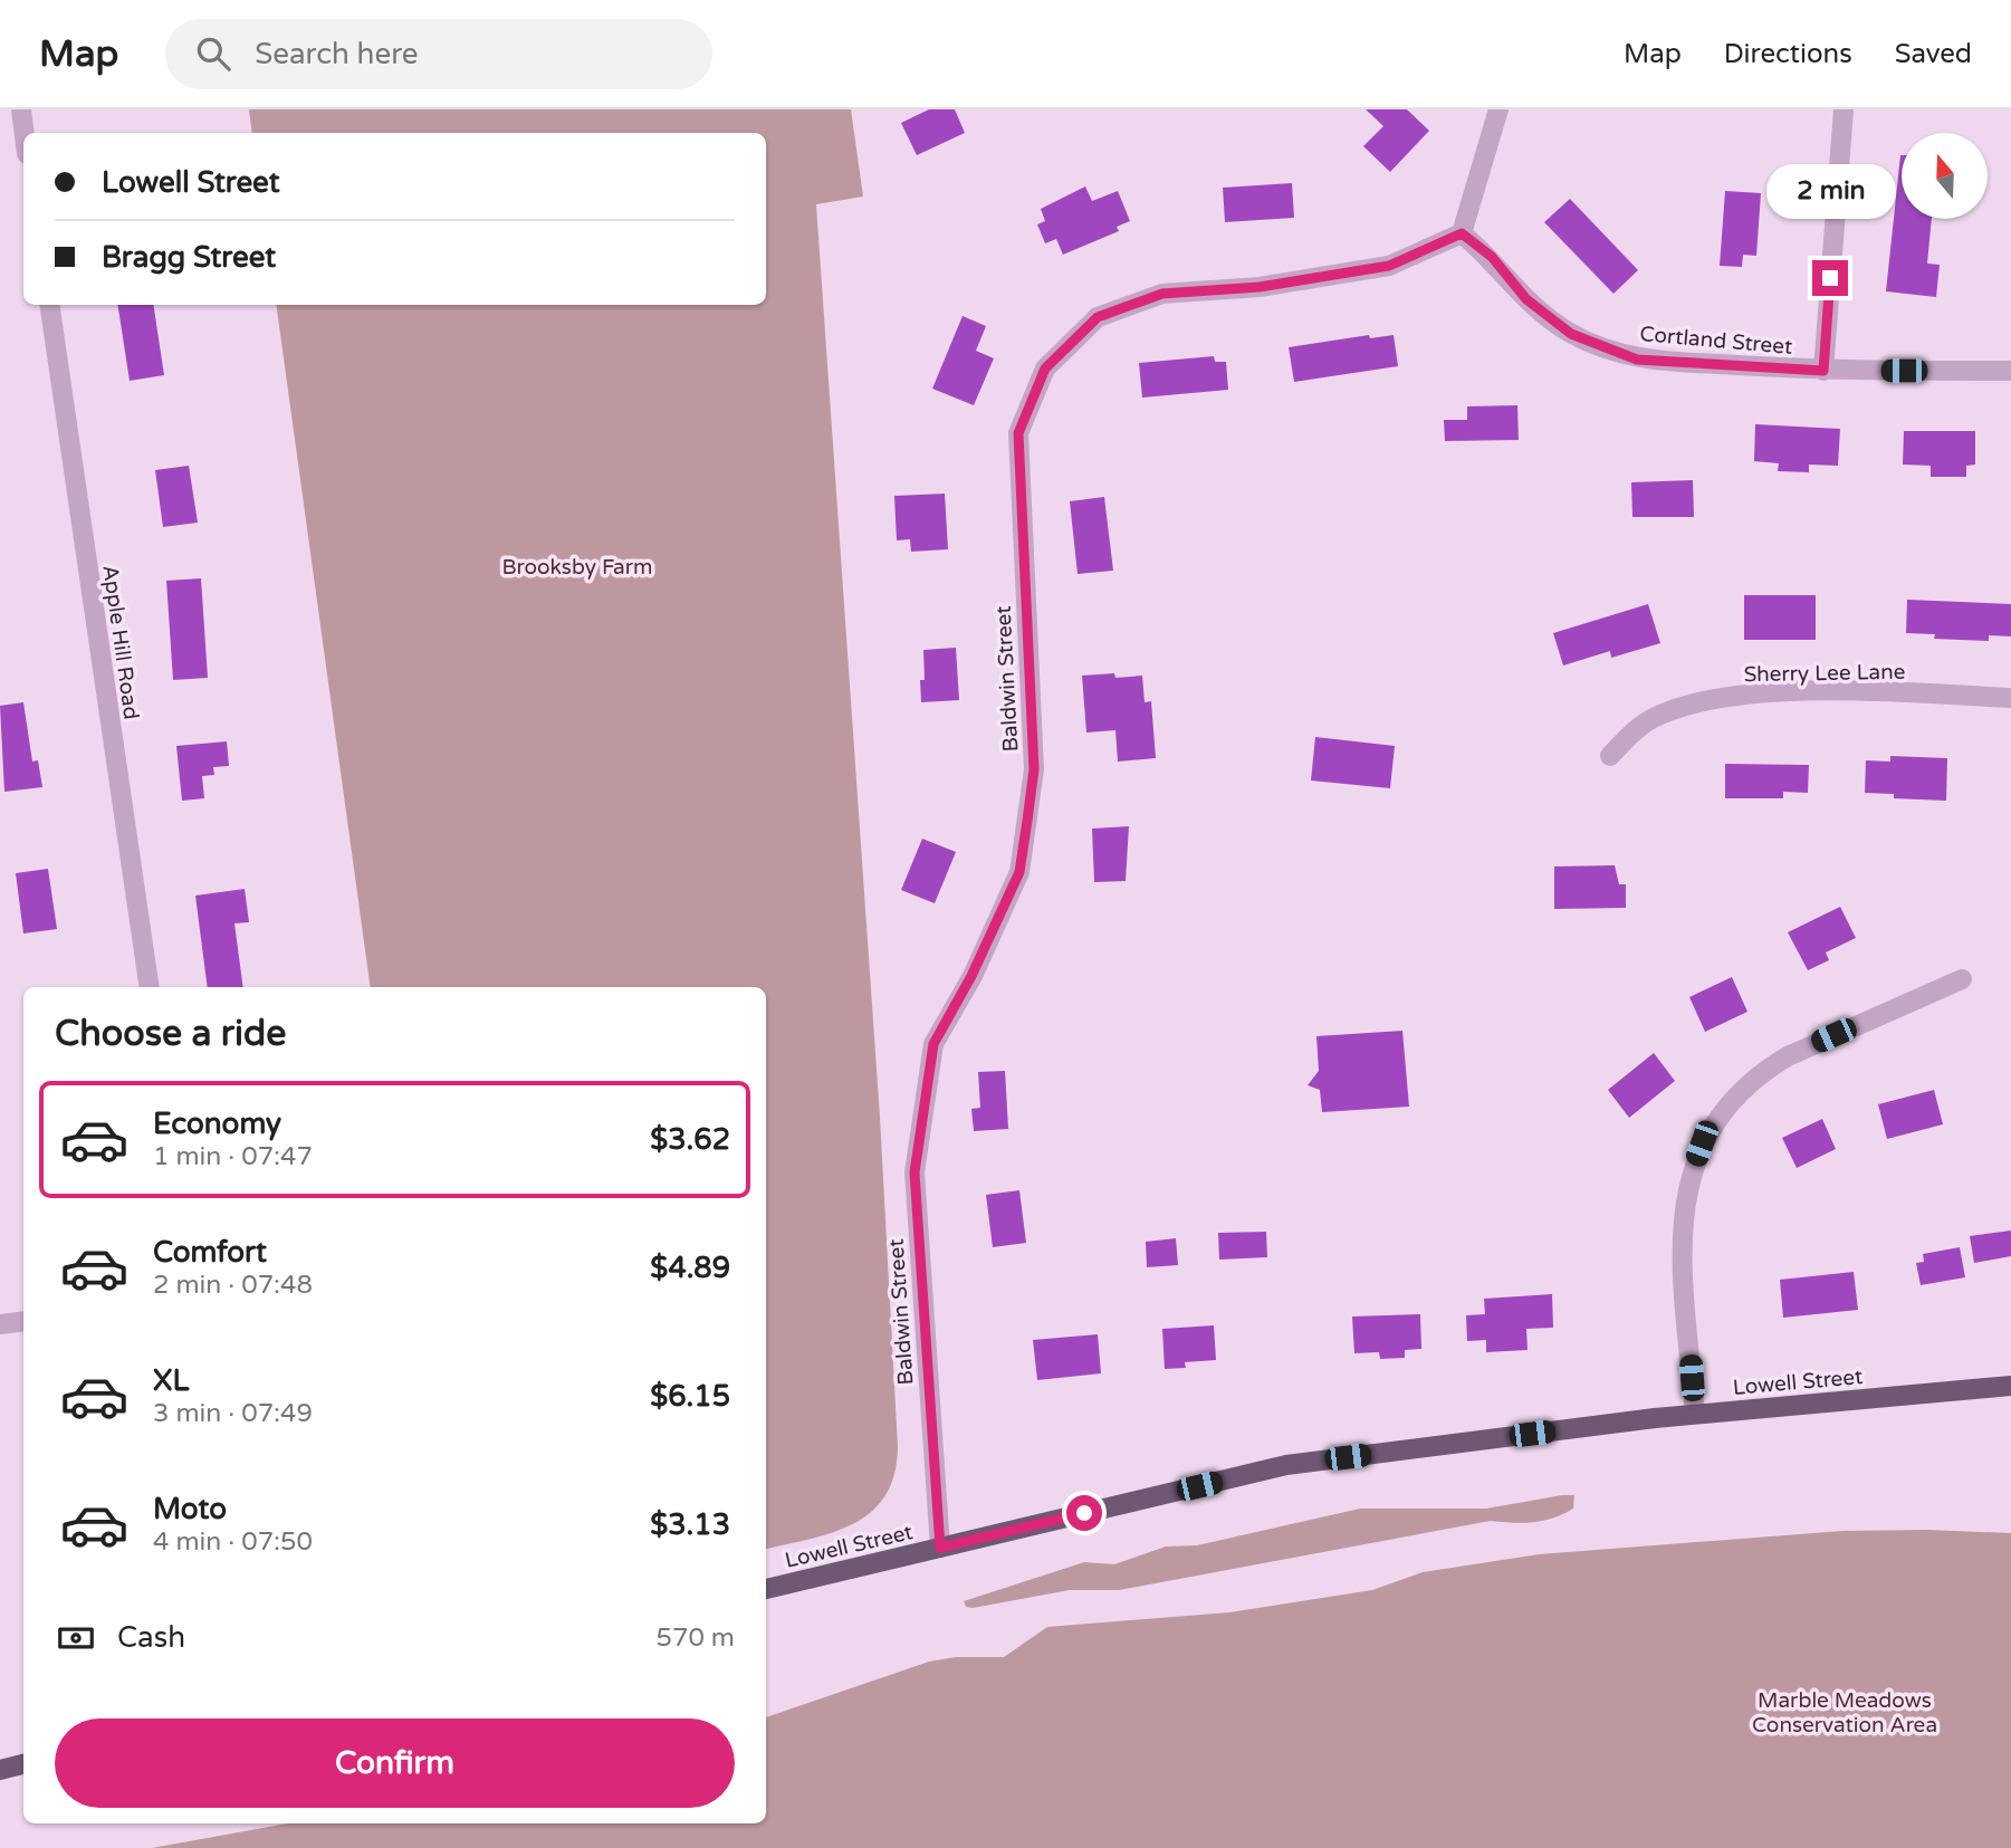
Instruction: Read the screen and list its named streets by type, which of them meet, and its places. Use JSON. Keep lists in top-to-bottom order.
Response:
{
  "streets": {
    "main road": ["Lowell Street"],
    "street": [
      "Cortland Street",
      "Apple Hill Road",
      "Sherry Lee Lane",
      "Baldwin Street"
    ]
  },
  "crossings": [
    ["Cortland Street", "Baldwin Street"],
    ["Baldwin Street", "Lowell Street"]
  ],
  "parks": ["Brooksby Farm", "Marble Meadows Conservation Area"],
  "north": "top",
  "page": {
    "header": "Map",
    "search": "Search here",
    "nav": ["Map", "Directions", "Saved"],
    "banner": ["Lowell Street", "Bragg Street"],
    "bubble": "2 min",
    "heading": "Choose a ride",
    "list": [
      {
        "name": "Economy",
        "note": "1 min · 07:47",
        "value": "$3.62"
      },
      {
        "name": "Comfort",
        "note": "2 min · 07:48",
        "value": "$4.89"
      },
      {
        "name": "XL",
        "note": "3 min · 07:49",
        "value": "$6.15"
      },
      {
        "name": "Moto",
        "note": "4 min · 07:50",
        "value": "$3.13"
      }
    ],
    "pay": ["Cash", "570 m"],
    "buttons": "Confirm"
  }
}
